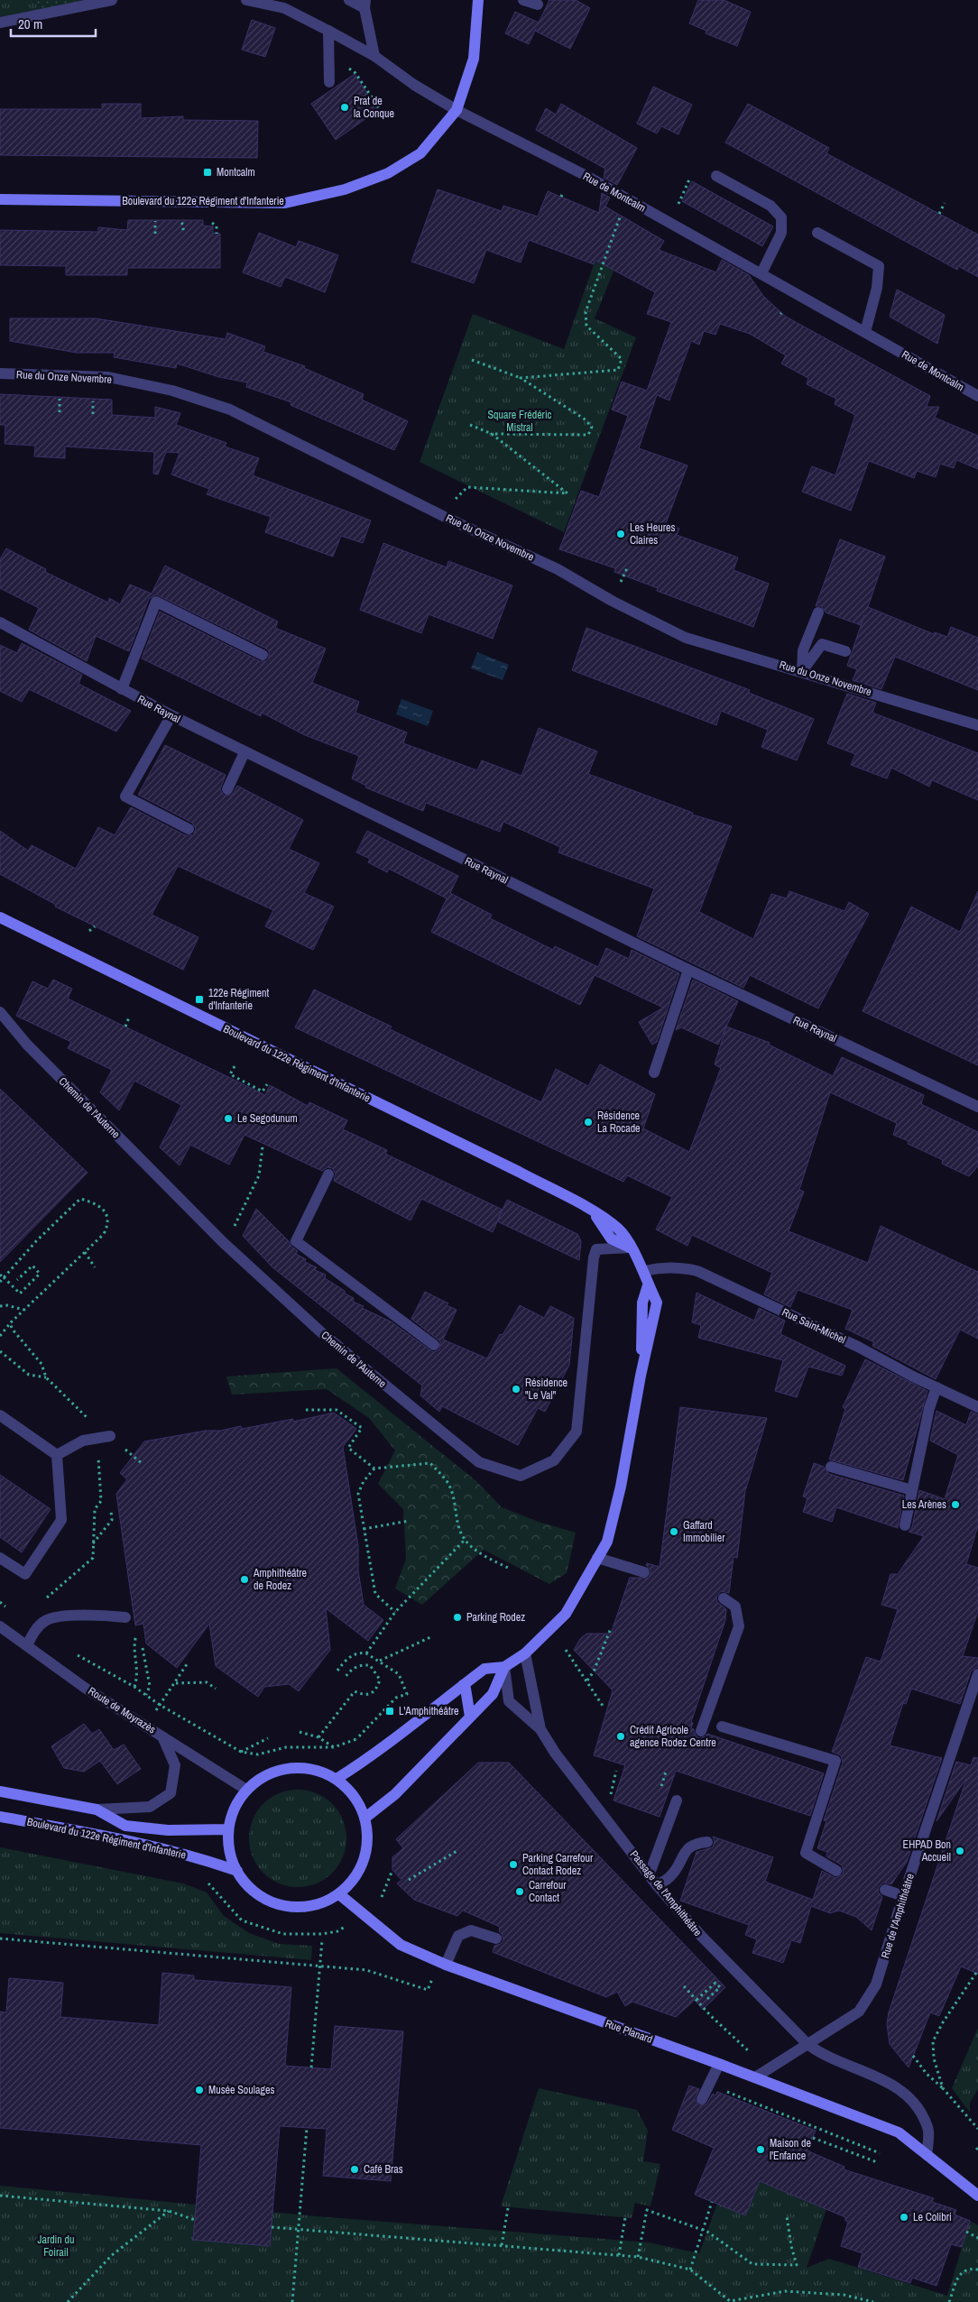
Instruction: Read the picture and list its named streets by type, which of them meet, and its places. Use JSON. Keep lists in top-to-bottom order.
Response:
{
  "streets": {
    "main road": ["Boulevard du 122e Régiment d'Infanterie", "Rue Planard"],
    "street": [
      "Rue de Montcalm",
      "Rue du Onze Novembre",
      "Rue Raynal",
      "Chemin de l'Auterne",
      "Rue Saint-Michel",
      "Route de Moyrazès",
      "Passage de l'Amphithéâtre",
      "Rue de l'Amphithéâtre"
    ]
  },
  "crossings": [
    ["Rue de Montcalm", "Boulevard du 122e Régiment d'Infanterie"],
    ["Boulevard du 122e Régiment d'Infanterie", "Chemin de l'Auterne"],
    ["Boulevard du 122e Régiment d'Infanterie", "Rue Saint-Michel"],
    ["Boulevard du 122e Régiment d'Infanterie", "Route de Moyrazès"],
    ["Boulevard du 122e Régiment d'Infanterie", "Passage de l'Amphithéâtre"],
    ["Boulevard du 122e Régiment d'Infanterie", "Rue Planard"],
    ["Route de Moyrazès", "Rue Planard"],
    ["Passage de l'Amphithéâtre", "Rue de l'Amphithéâtre"],
    ["Rue de l'Amphithéâtre", "Rue Planard"]
  ],
  "parks": ["Square Frédéric Mistral", "Jardin du Foirail"],
  "places": {
    "other": [
      "Prat de la Conque",
      "Les Heures Claires",
      "Le Segodunum",
      "Résidence La Rocade",
      "Résidence \"Le Val\"",
      "Les Arènes",
      "Gaffard Immobilier",
      "Amphithéâtre de Rodez",
      "Parking Rodez",
      "Crédit Agricole agence Rodez Centre",
      "EHPAD Bon Accueil",
      "Parking Carrefour Contact Rodez",
      "Carrefour Contact",
      "Musée Soulages",
      "Maison de l'Enfance",
      "Café Bras",
      "Le Colibri"
    ],
    "transit": ["Montcalm", "122e Régiment d'Infanterie", "L'Amphithéâtre"]
  },
  "scale_bar": "20 m"
}
